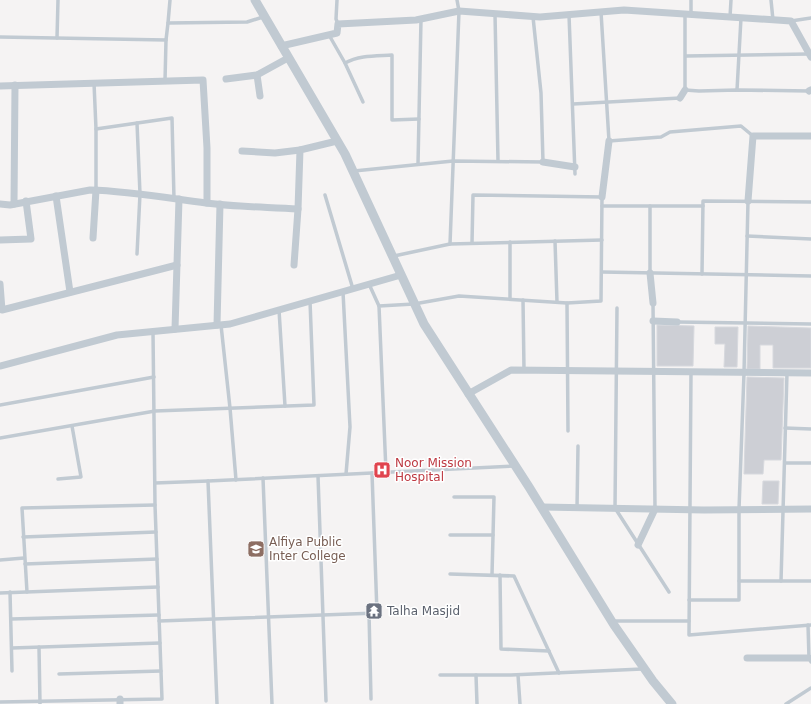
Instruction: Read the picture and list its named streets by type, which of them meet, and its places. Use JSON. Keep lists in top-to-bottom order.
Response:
{
  "places": {
    "hospital": ["Noor Mission Hospital"],
    "school or university": ["Alfiya Public Inter College"],
    "temple": ["Talha Masjid"]
  }
}
